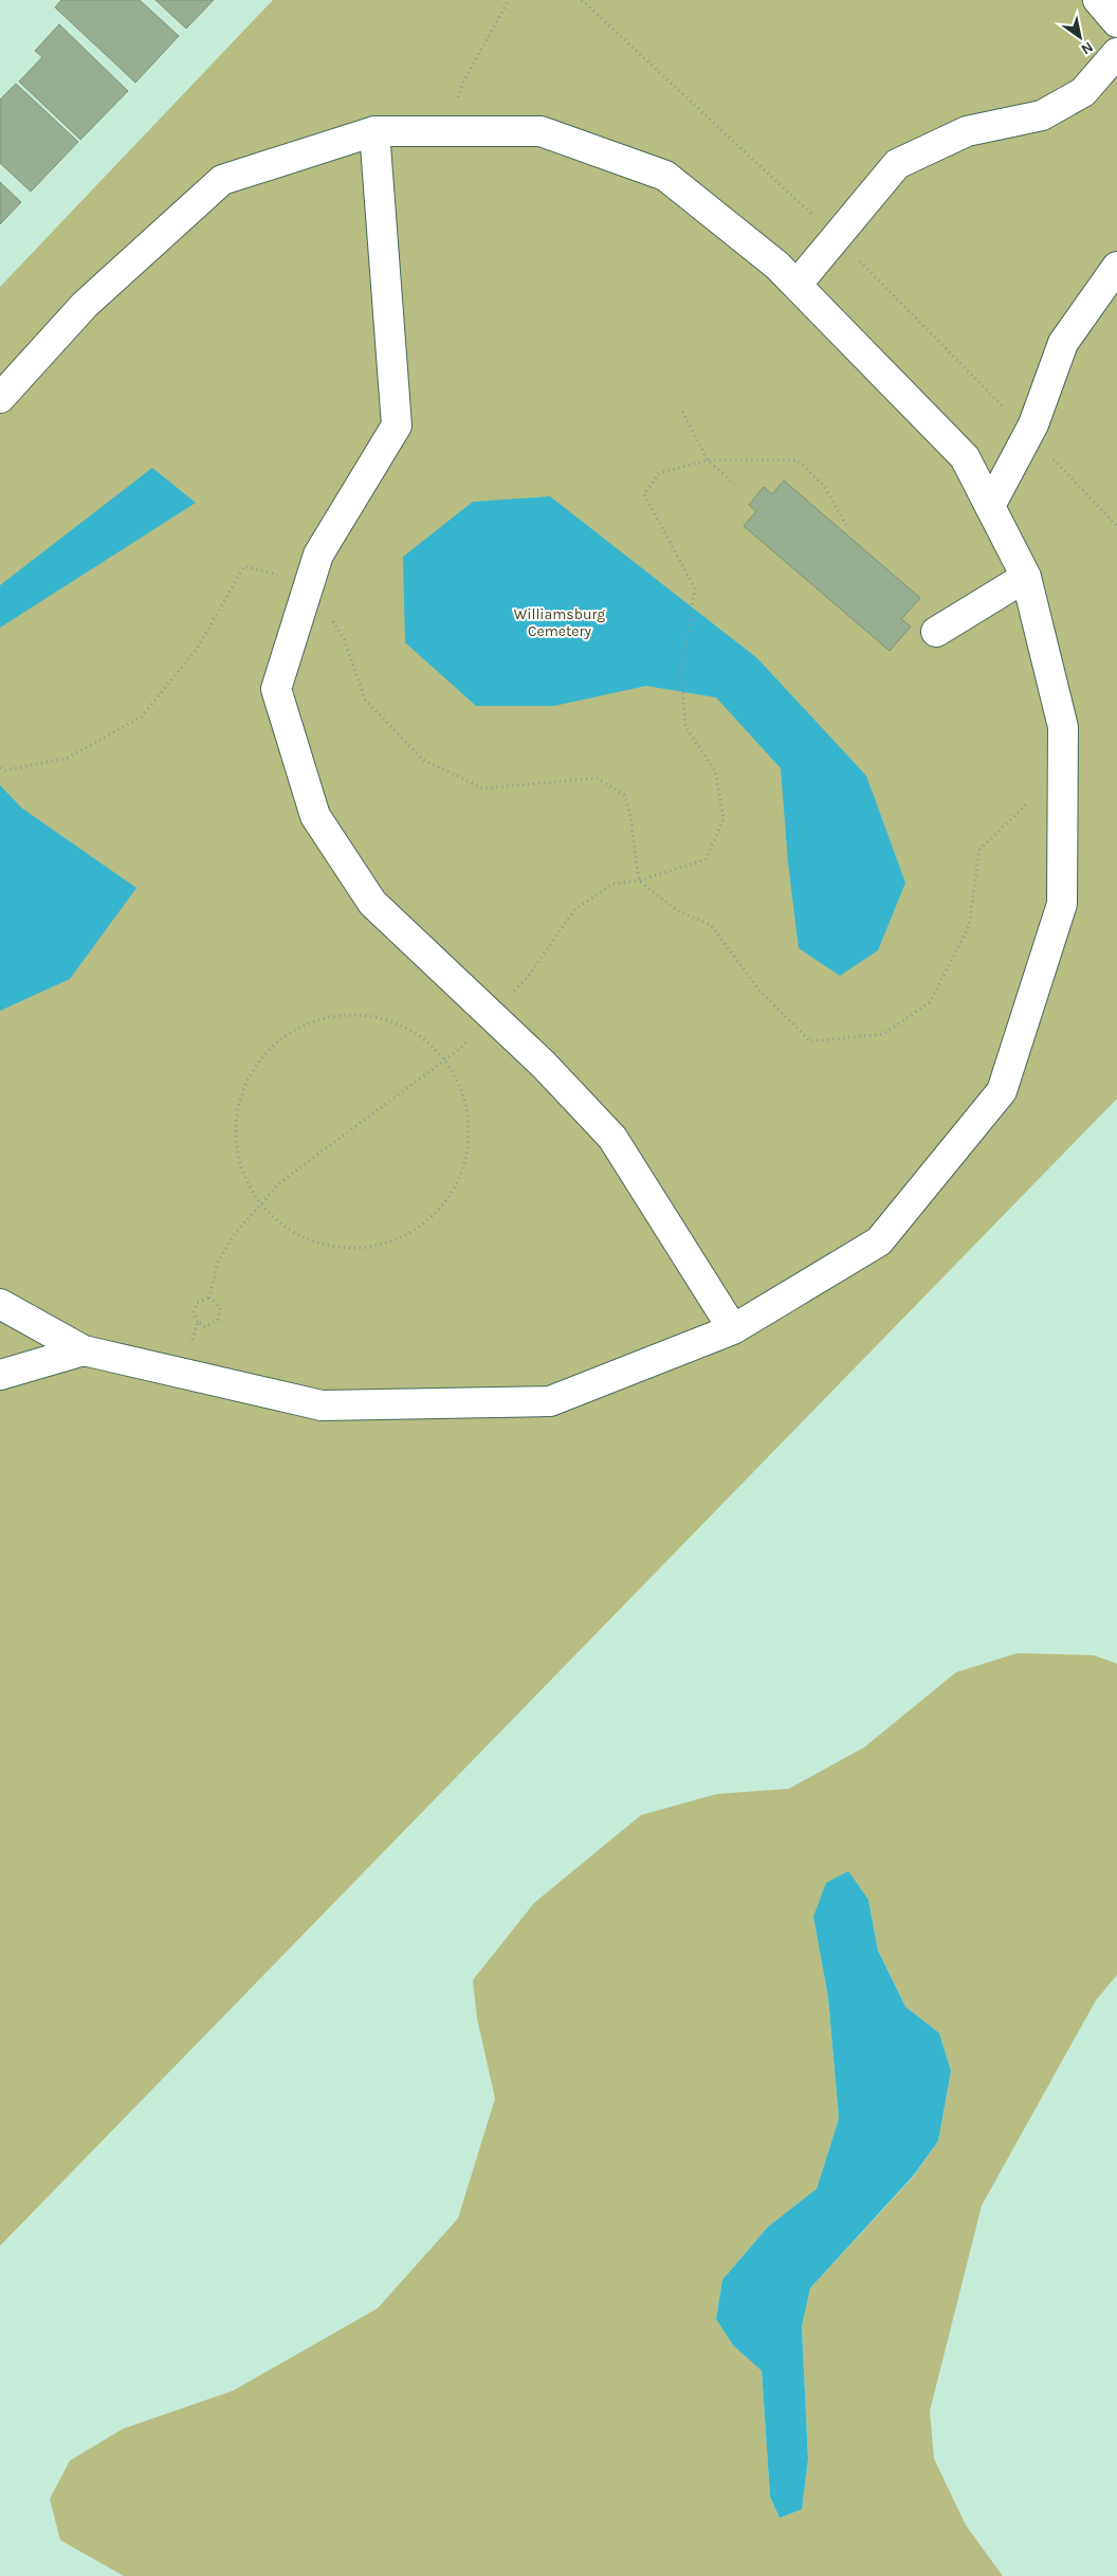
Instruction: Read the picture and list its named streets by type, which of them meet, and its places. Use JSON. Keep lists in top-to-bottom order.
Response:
{
  "parks": ["Williamsburg Cemetery"],
  "north": "bottom right"
}
